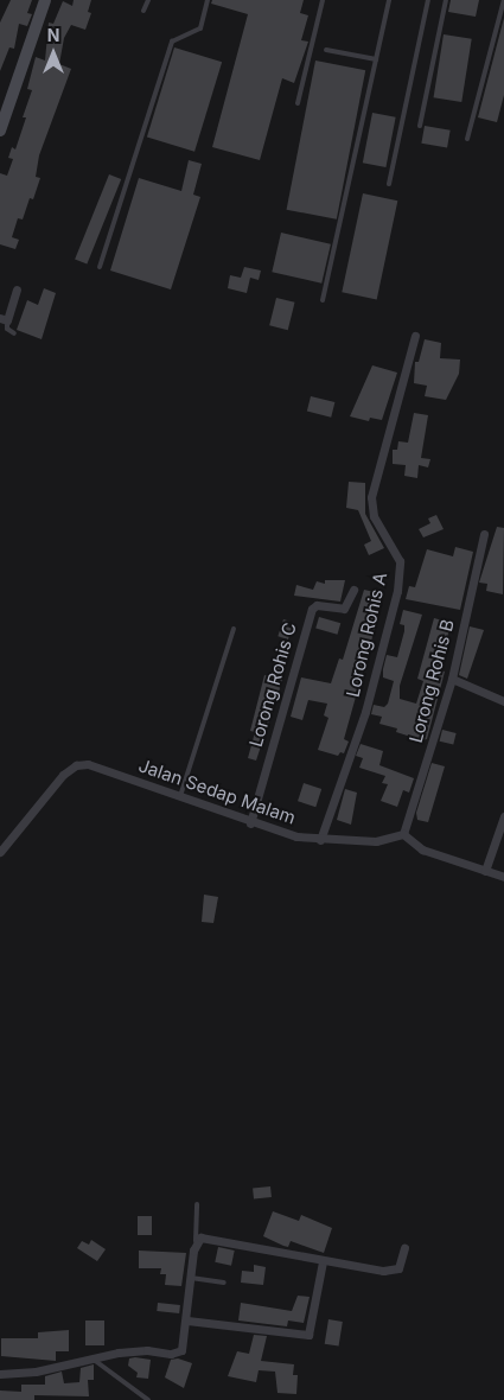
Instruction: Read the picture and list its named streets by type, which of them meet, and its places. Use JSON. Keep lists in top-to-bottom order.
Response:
{
  "streets": {
    "street": [
      "Lorong Rohis A",
      "Lorong Rohis B",
      "Lorong Rohis C",
      "Jalan Sedap Malam"
    ]
  },
  "crossings": [
    ["Lorong Rohis A", "Jalan Sedap Malam"],
    ["Lorong Rohis B", "Jalan Sedap Malam"],
    ["Lorong Rohis C", "Jalan Sedap Malam"]
  ],
  "north": "top"
}
